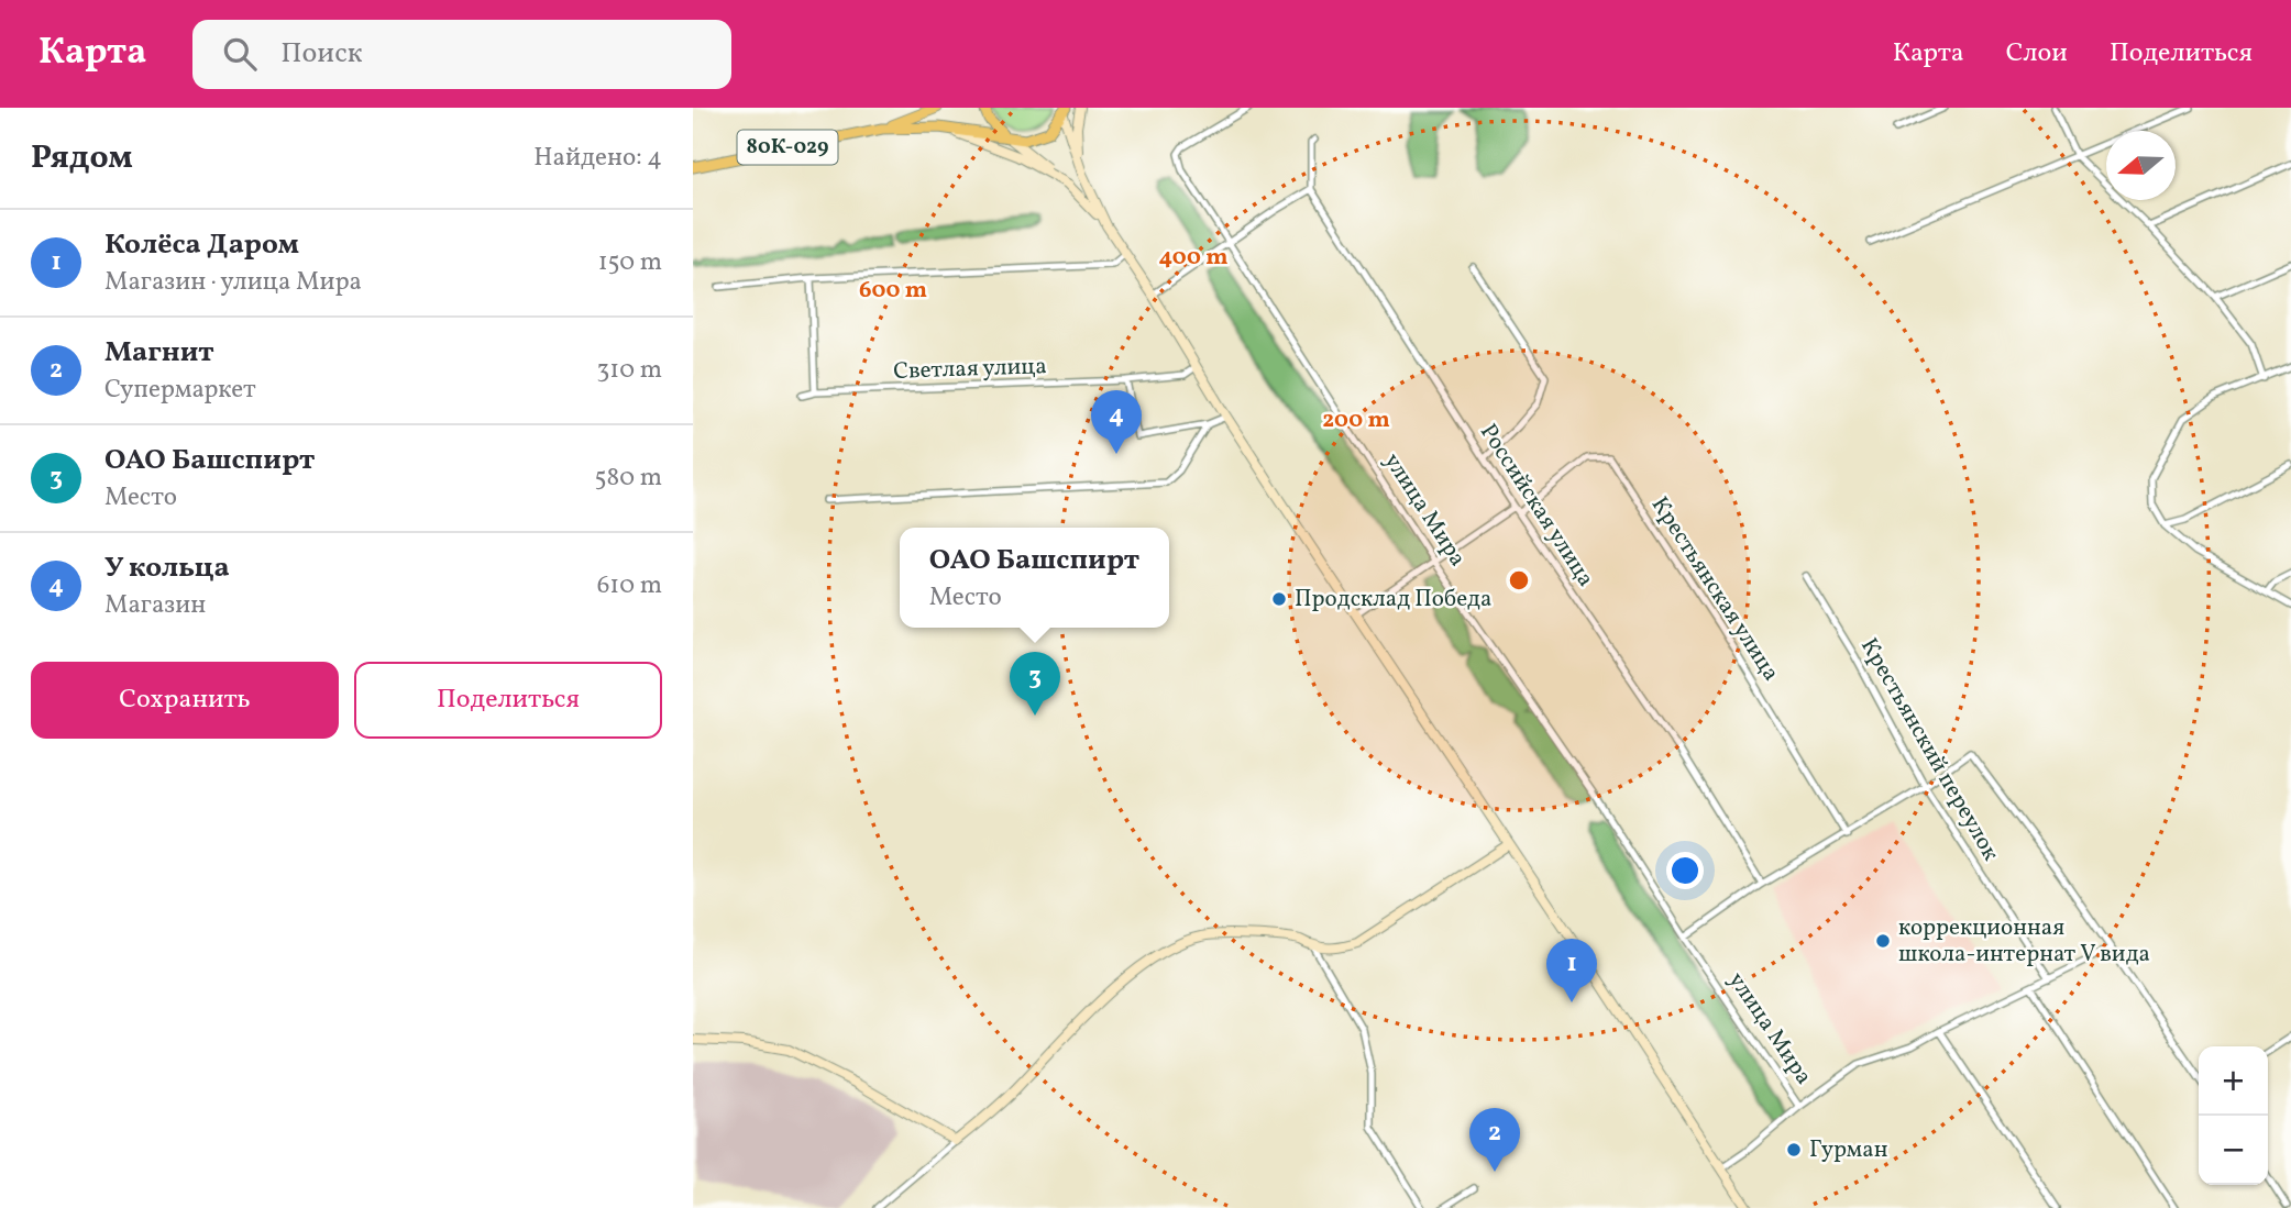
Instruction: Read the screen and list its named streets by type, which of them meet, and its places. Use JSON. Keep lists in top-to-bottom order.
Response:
{
  "streets": {
    "main road": ["80К-029"],
    "street": [
      "Светлая улица",
      "Российская улица",
      "улица Мира",
      "Крестьянская улица",
      "Крестьянский переулок"
    ]
  },
  "crossings": [
    ["Российская улица", "Крестьянская улица"]
  ],
  "places": ["Продсклад Победа", "коррекционная школа-интернат V вида", "Гурман"],
  "north": "left",
  "page": {
    "header": "Карта",
    "search": "Поиск",
    "nav": ["Карта", "Слои", "Поделиться"],
    "heading": ["Рядом", "Найдено: 4"],
    "list": [
      {
        "mark": "1",
        "name": "Колёса Даром",
        "note": "Магазин · улица Мира",
        "value": "150 m"
      },
      {
        "mark": "2",
        "name": "Магнит",
        "note": "Супермаркет",
        "value": "310 m"
      },
      {
        "mark": "3",
        "name": "ОАО Башспирт",
        "note": "Место",
        "value": "580 m"
      },
      {
        "mark": "4",
        "name": "У кольца",
        "note": "Магазин",
        "value": "610 m"
      }
    ],
    "pins": [
      "4",
      "3",
      "1",
      "2"
    ],
    "popup": ["ОАО Башспирт", "Место"],
    "buttons": ["Сохранить", "Поделиться"],
    "map_buttons": ["+", "−"]
  },
  "rings": ["400 m", "600 m", "200 m"]
}
